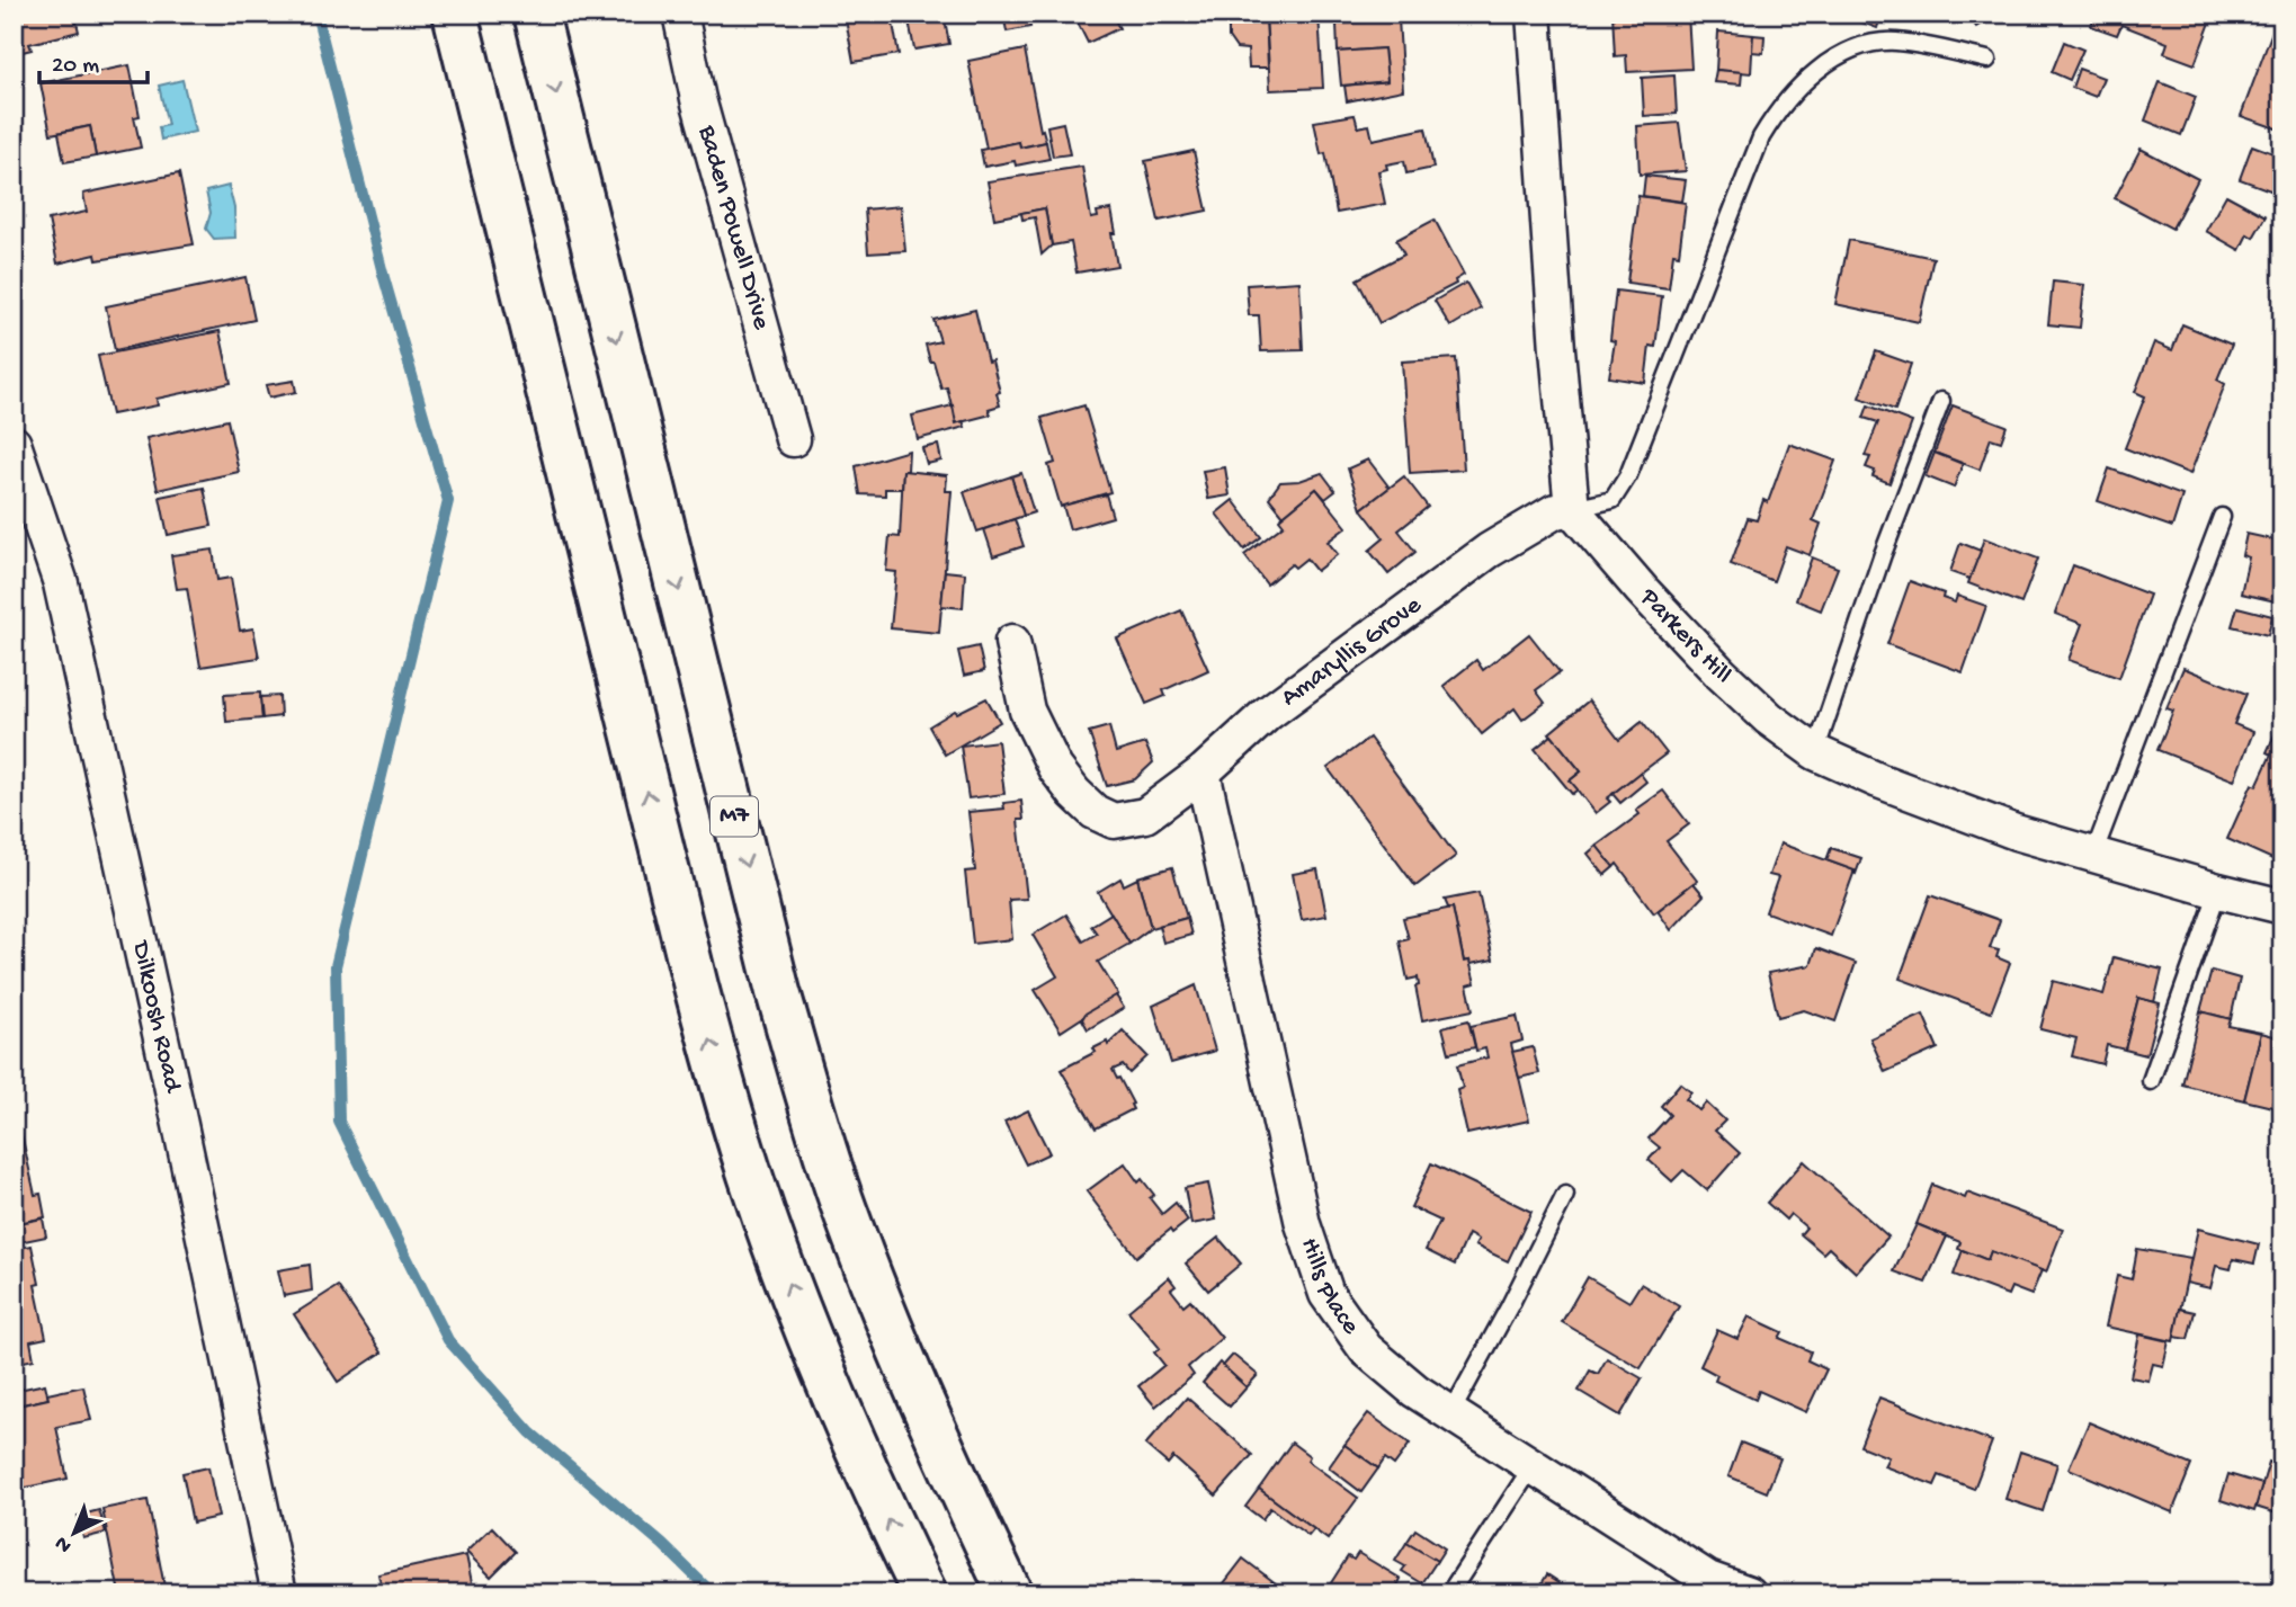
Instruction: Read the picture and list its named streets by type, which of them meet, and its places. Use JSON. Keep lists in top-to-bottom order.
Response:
{
  "streets": {
    "highway": ["M7"],
    "street": [
      "Baden Powell Drive",
      "Parkers Hill",
      "Amaryllis Grove",
      "Dilkoosh Road",
      "Hills Place"
    ]
  },
  "crossings": [
    ["Parkers Hill", "Amaryllis Grove"],
    ["Amaryllis Grove", "Hills Place"]
  ],
  "scale_bar": "20 m",
  "north": "bottom left"
}
